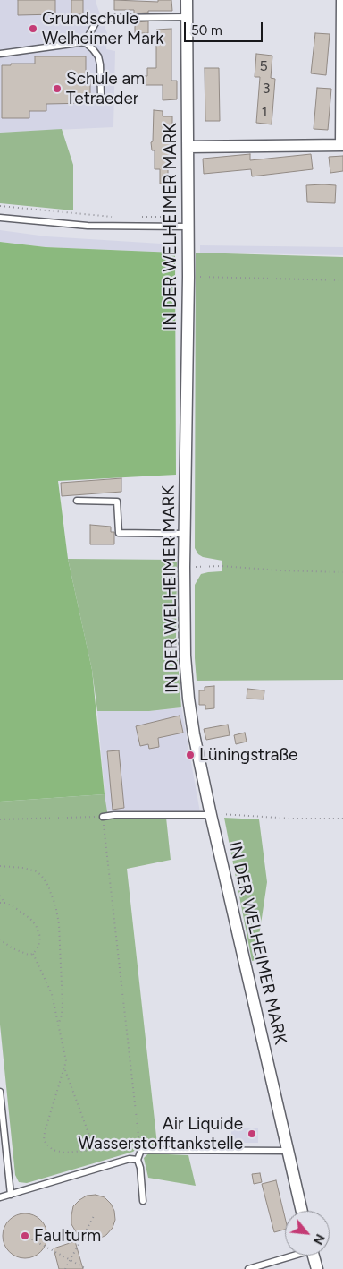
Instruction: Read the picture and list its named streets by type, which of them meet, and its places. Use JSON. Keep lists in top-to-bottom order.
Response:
{
  "streets": {
    "street": ["IN DER WELHEIMER MARK"]
  },
  "places": [
    "Grundschule Welheimer Mark",
    "Schule am Tetraeder",
    "Lüningstraße",
    "Air Liquide Wasserstofftankstelle",
    "Faulturm"
  ],
  "house_numbers": ["5", "3", "1"],
  "scale_bar": "50 m",
  "north": "bottom right"
}
